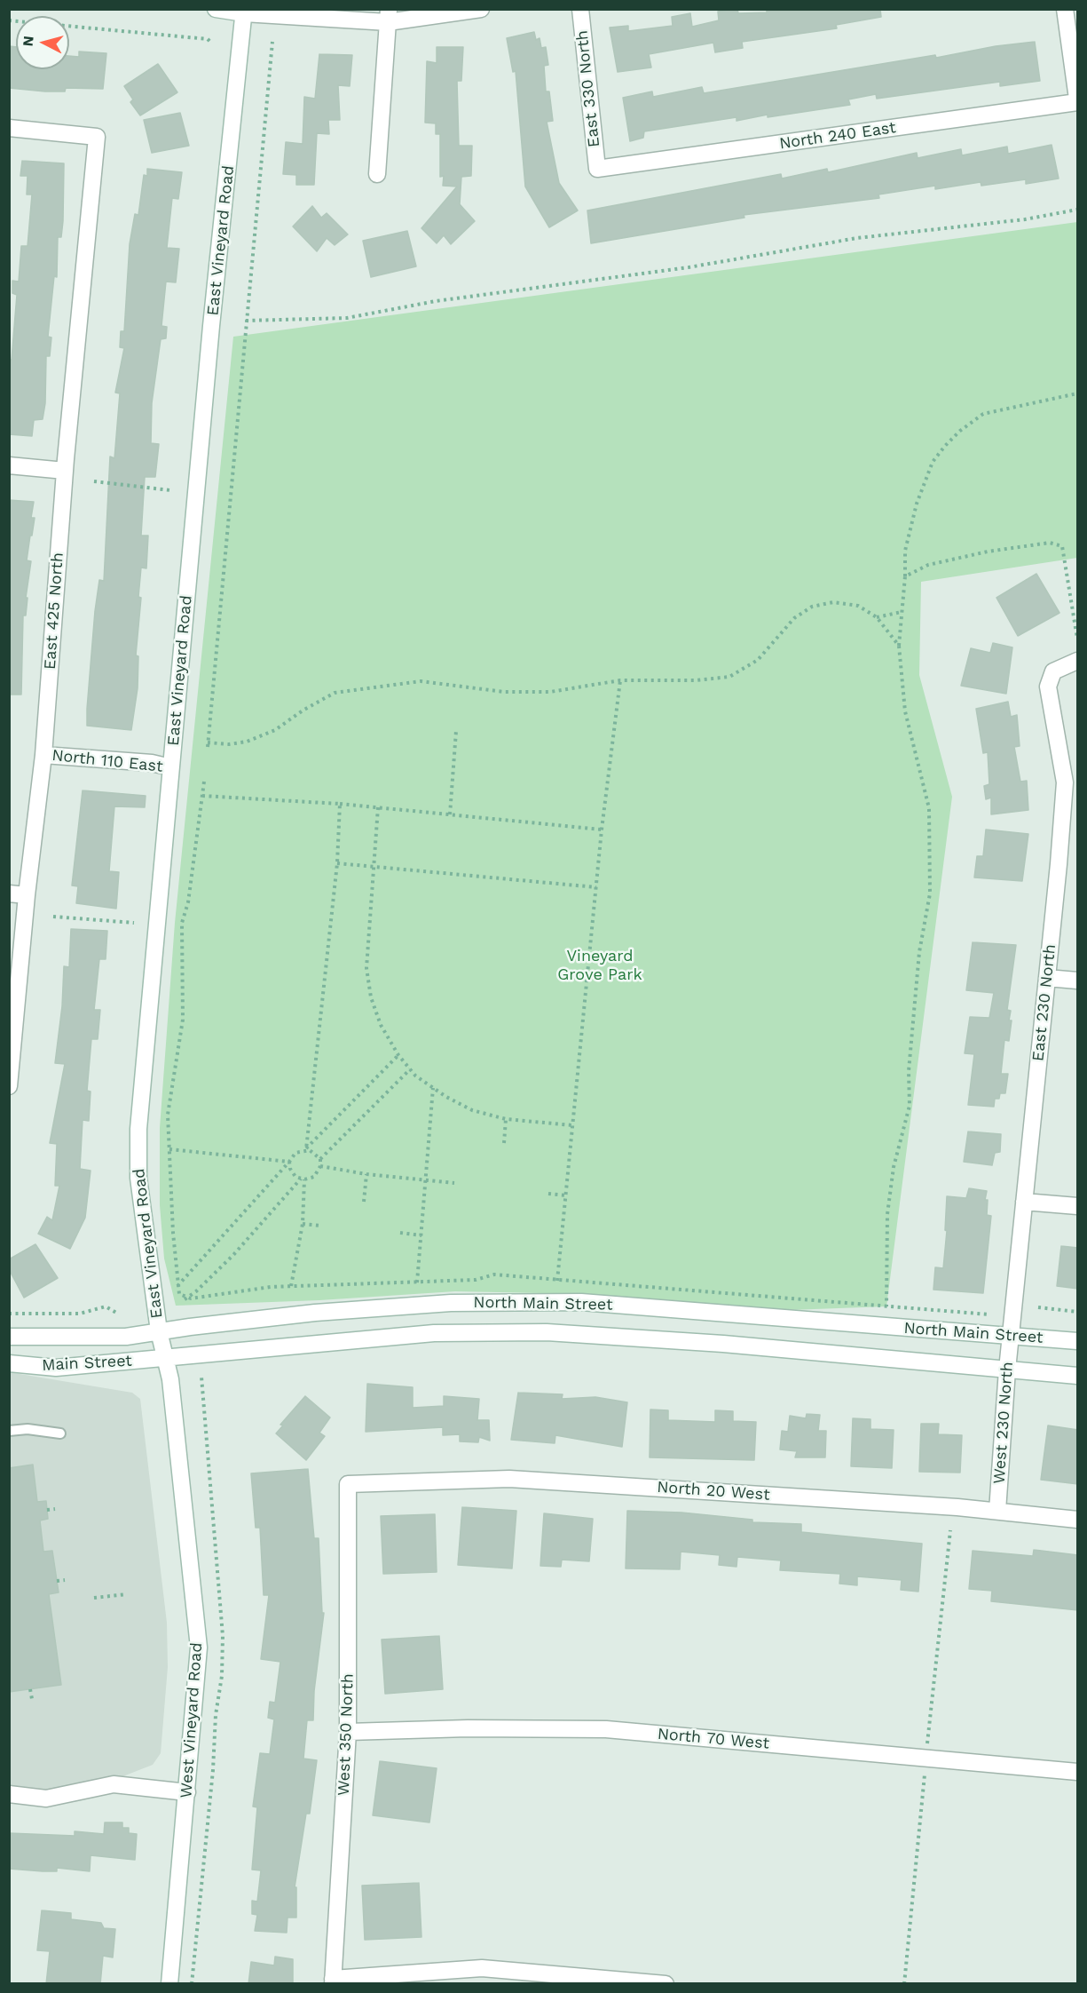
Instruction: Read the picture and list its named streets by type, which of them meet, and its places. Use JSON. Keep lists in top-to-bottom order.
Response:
{
  "streets": {
    "street": [
      "East 330 North",
      "North 240 East",
      "East Vineyard Road",
      "East 425 North",
      "North 110 East",
      "East 230 North",
      "North Main Street",
      "Main Street",
      "West 230 North",
      "North 20 West",
      "West Vineyard Road",
      "West 350 North",
      "North 70 West"
    ]
  },
  "crossings": [
    ["East 330 North", "North 240 East"],
    ["East Vineyard Road", "North 110 East"],
    ["East Vineyard Road", "North Main Street"],
    ["East Vineyard Road", "West Vineyard Road"],
    ["East 425 North", "North 110 East"],
    ["East 230 North", "North Main Street"],
    ["East 230 North", "West 230 North"],
    ["North Main Street", "Main Street"],
    ["North Main Street", "West 230 North"],
    ["North Main Street", "West Vineyard Road"],
    ["Main Street", "West Vineyard Road"],
    ["West 230 North", "North 20 West"],
    ["North 20 West", "West 350 North"],
    ["West 350 North", "North 70 West"]
  ],
  "parks": ["Vineyard Grove Park"],
  "north": "left"
}
